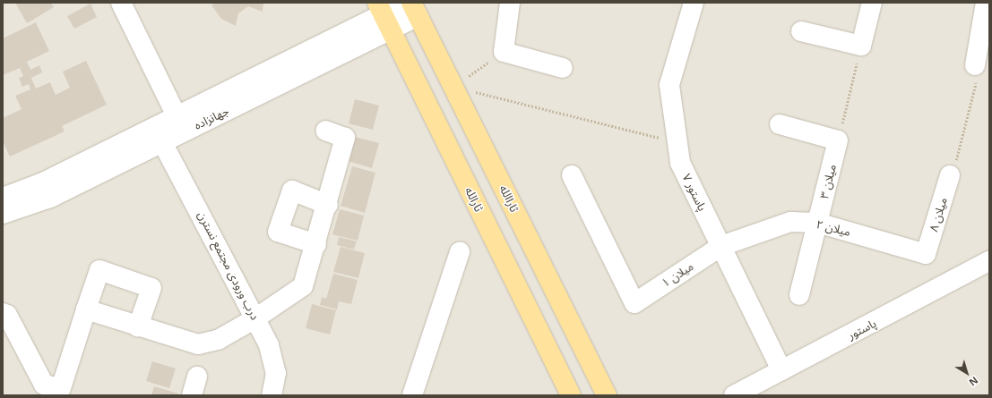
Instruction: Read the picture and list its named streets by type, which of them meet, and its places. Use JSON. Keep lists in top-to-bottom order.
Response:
{
  "streets": {
    "main road": ["ثاراالله", "ثارالله"],
    "street": [
      "جهانزاده",
      "میلان ۳",
      "پاستور ۷",
      "میلان ۸",
      "میلان ۲",
      "درب ورودی مجتمع نسترن",
      "میلان ۱",
      "پاستور"
    ]
  },
  "crossings": [
    ["جهانزاده", "ثاراالله"],
    ["جهانزاده", "ثارالله"],
    ["جهانزاده", "درب ورودی مجتمع نسترن"],
    ["میلان ۳", "میلان ۲"],
    ["پاستور ۷", "میلان ۲"],
    ["پاستور ۷", "میلان ۱"],
    ["پاستور ۷", "پاستور"],
    ["میلان ۸", "میلان ۲"],
    ["میلان ۲", "میلان ۱"]
  ],
  "north": "bottom right"
}
